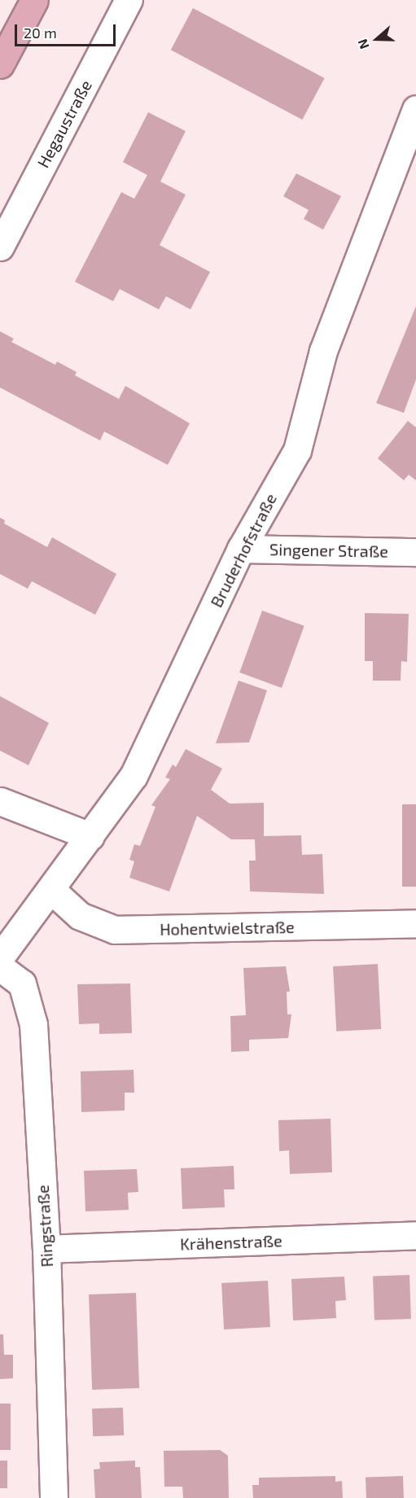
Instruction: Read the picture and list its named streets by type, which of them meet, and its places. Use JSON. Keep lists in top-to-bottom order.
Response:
{
  "streets": {
    "street": [
      "Hegaustraße",
      "Bruderhofstraße",
      "Singener Straße",
      "Hohentwielstraße",
      "Ringstraße",
      "Krähenstraße"
    ]
  },
  "crossings": [
    ["Bruderhofstraße", "Singener Straße"],
    ["Bruderhofstraße", "Hohentwielstraße"],
    ["Ringstraße", "Krähenstraße"]
  ],
  "scale_bar": "20 m",
  "north": "left"
}
